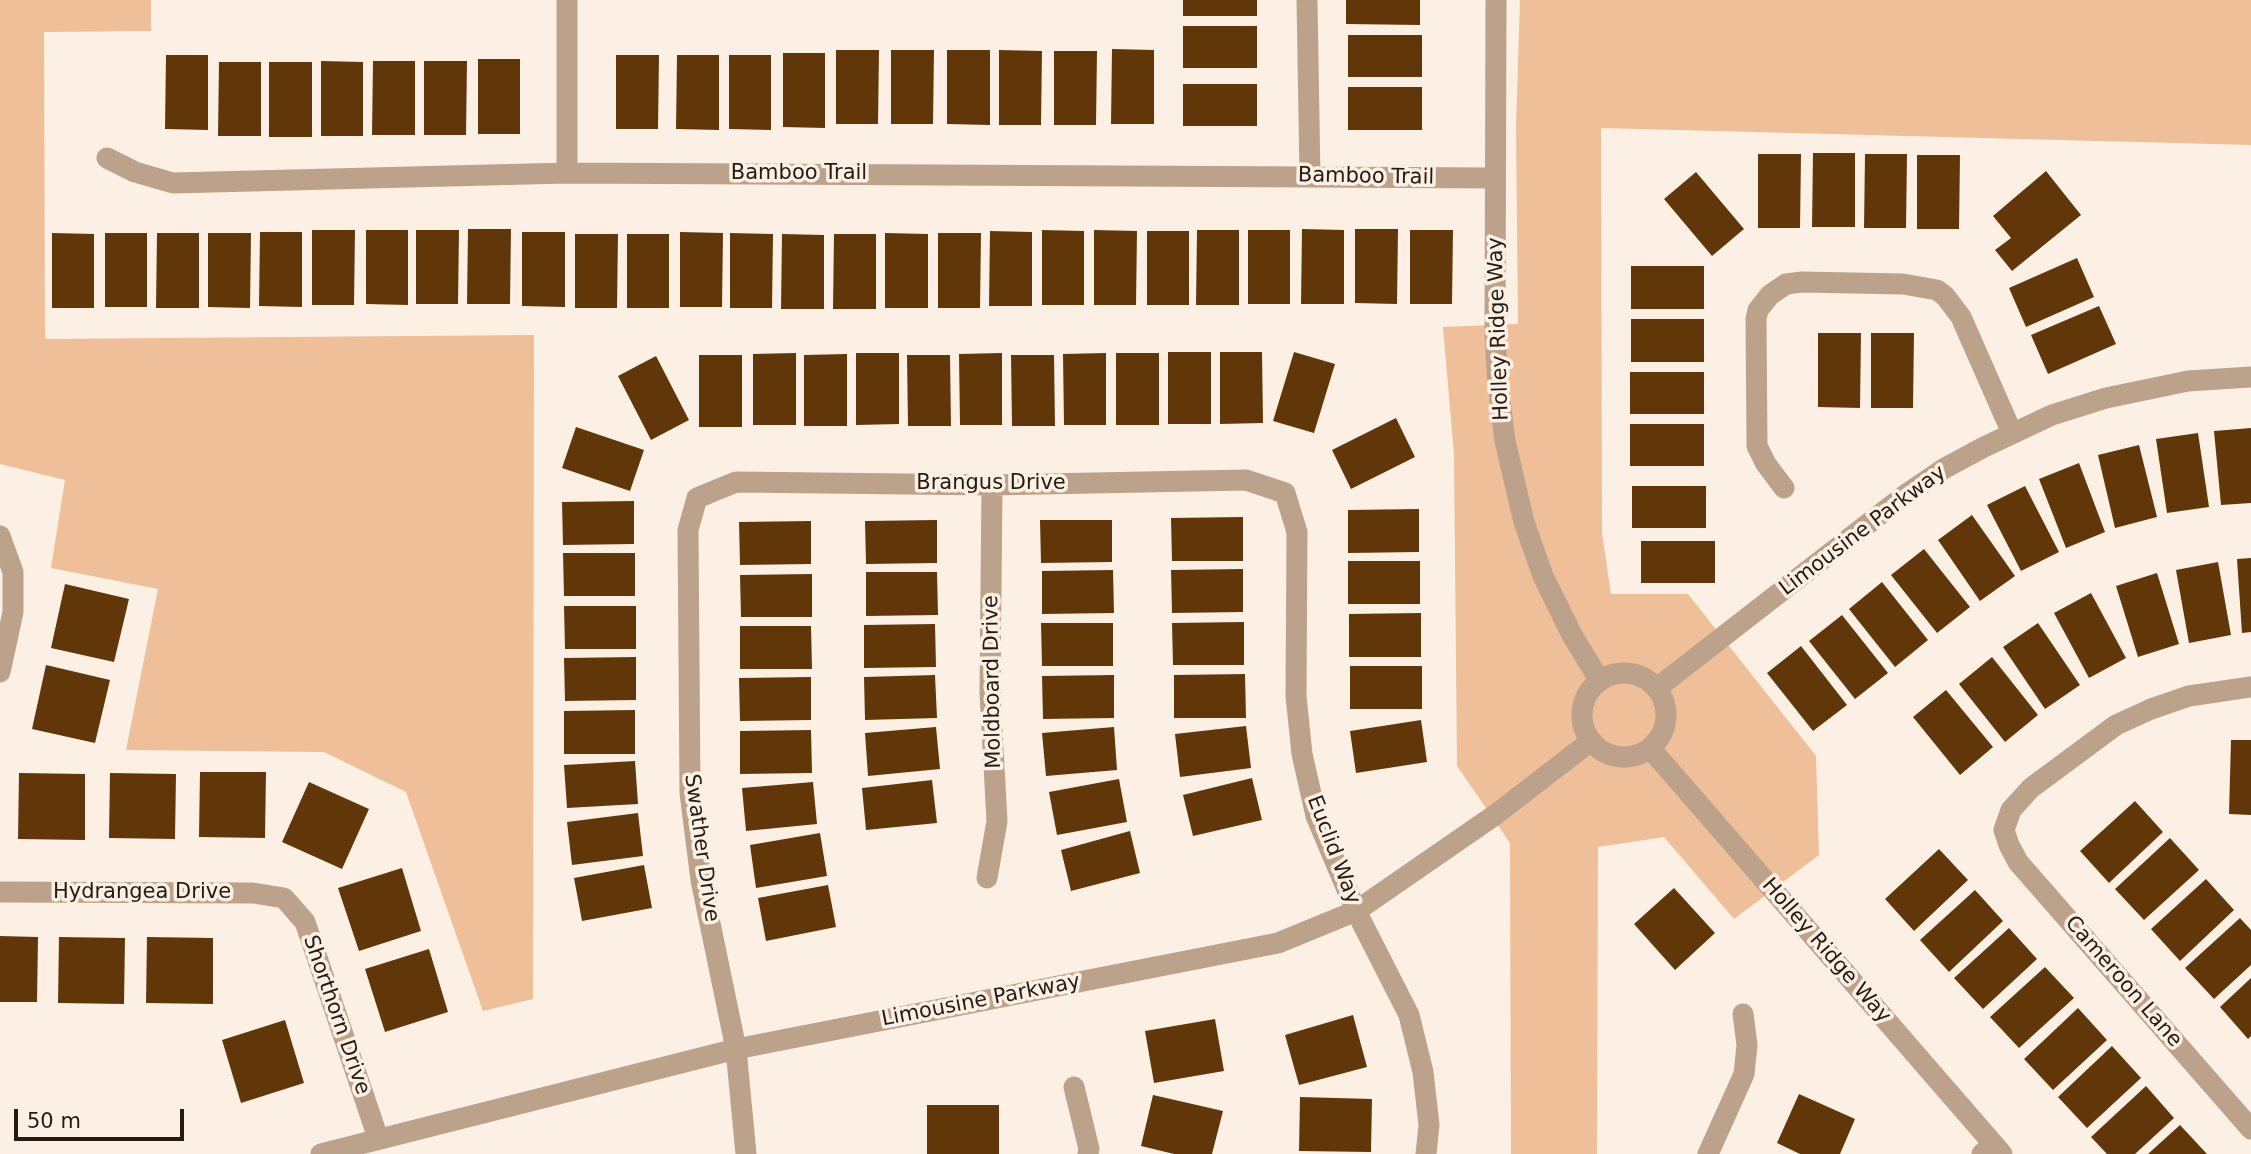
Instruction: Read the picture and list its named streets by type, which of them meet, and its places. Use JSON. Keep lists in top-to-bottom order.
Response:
{
  "streets": {
    "street": [
      "Bamboo Trail",
      "Holley Ridge Way",
      "Brangus Drive",
      "Limousine Parkway",
      "Moldboard Drive",
      "Swather Drive",
      "Euclid Way",
      "Hydrangea Drive",
      "Cameroon Lane",
      "Shorthorn Drive"
    ]
  },
  "crossings": [
    ["Bamboo Trail", "Holley Ridge Way"],
    ["Holley Ridge Way", "Limousine Parkway"],
    ["Brangus Drive", "Moldboard Drive"],
    ["Brangus Drive", "Swather Drive"],
    ["Brangus Drive", "Euclid Way"],
    ["Limousine Parkway", "Swather Drive"],
    ["Limousine Parkway", "Euclid Way"],
    ["Limousine Parkway", "Shorthorn Drive"],
    ["Hydrangea Drive", "Shorthorn Drive"]
  ],
  "scale_bar": "50 m"
}
